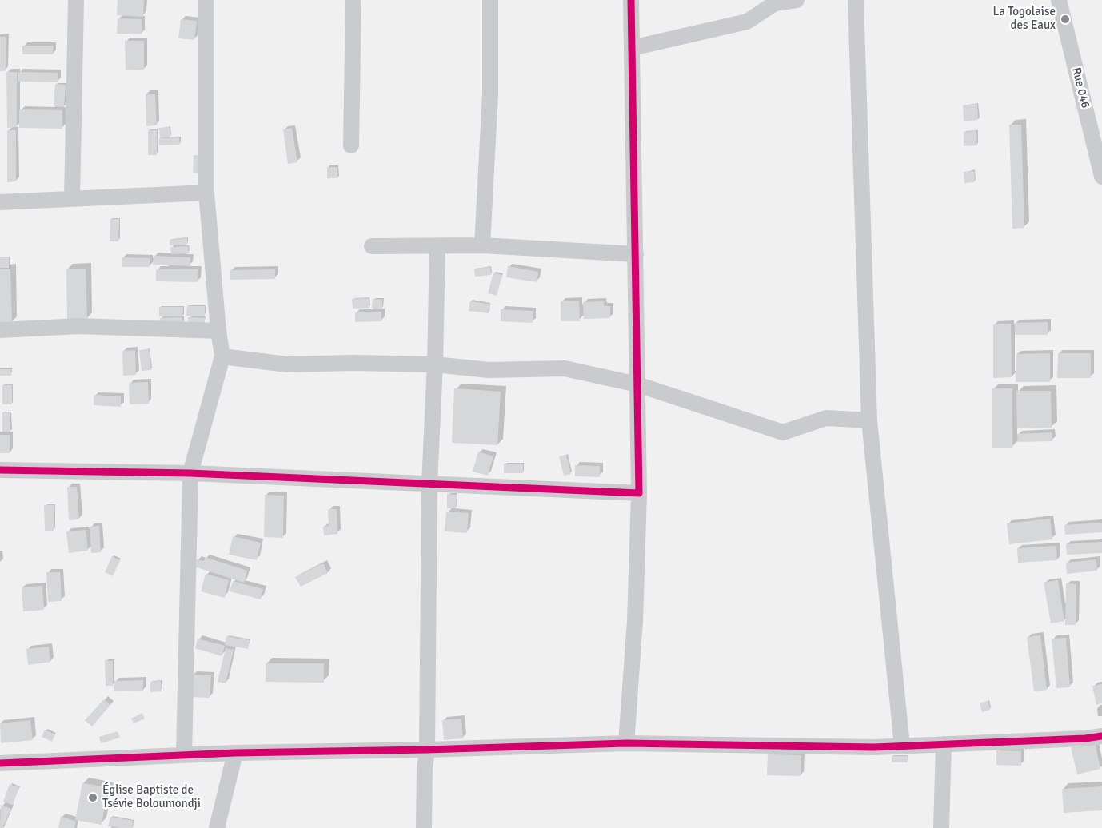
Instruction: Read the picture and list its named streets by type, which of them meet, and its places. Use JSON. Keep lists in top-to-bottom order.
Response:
{
  "streets": {
    "street": ["Rue 046"]
  },
  "places": ["La Togolaise des Eaux", "Église Baptiste de Tsévie Boloumondji"]
}
